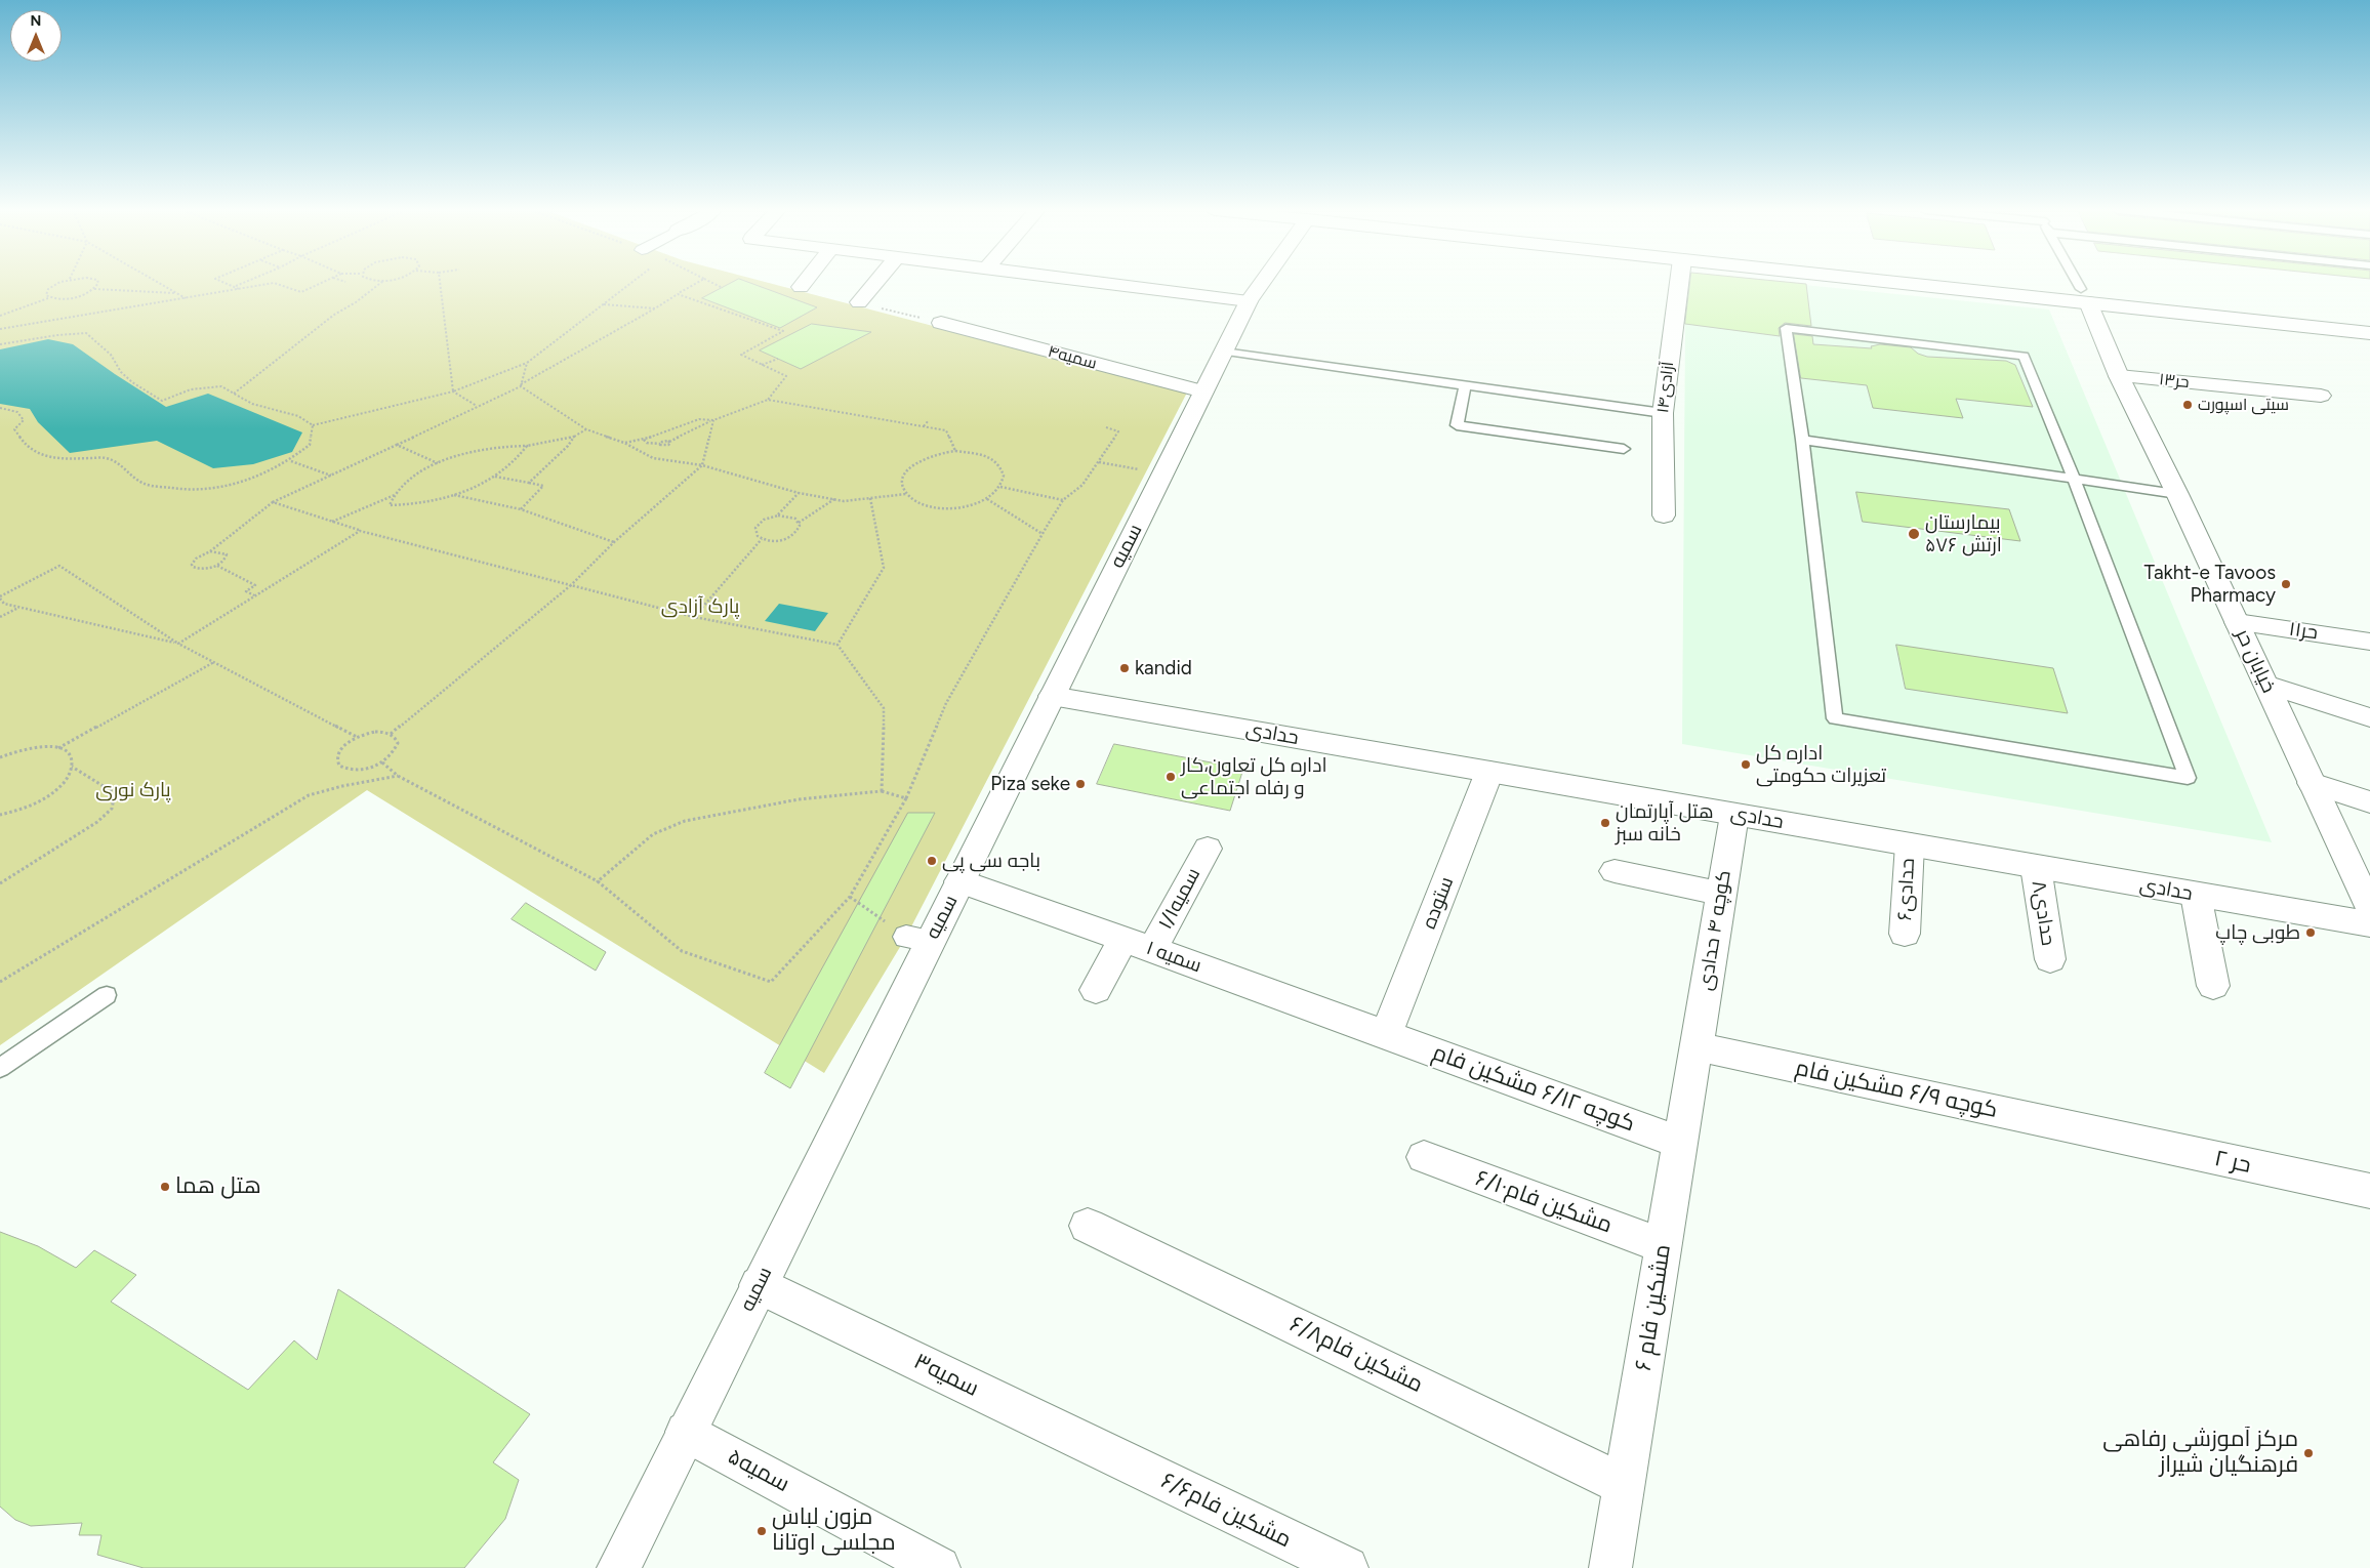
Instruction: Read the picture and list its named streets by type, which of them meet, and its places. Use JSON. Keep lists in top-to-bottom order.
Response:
{
  "streets": {
    "street": [
      "سمیه۴",
      "حر۱۳",
      "آزادی۱۴",
      "سمیه",
      "حر۱۱",
      "خیابان حر",
      "حدادی",
      "۶حدادی",
      "سمیه۱/۱",
      "ستوده",
      "۸حدادی",
      "کوچه ۴ حدادی",
      "۱ سمیه",
      "کوچه ۶/۱۲ مشکین فام",
      "کوچه ۶/۹ مشکین فام",
      "۲ حر",
      "مشکین فام۶/۱۰",
      "۶ مشکین فام",
      "مشکین فام۶/۸",
      "سمیه۳",
      "سمیه۵",
      "مشکین فام۶/۶"
    ]
  },
  "crossings": [
    ["سمیه۴", "سمیه"],
    ["حر۱۳", "خیابان حر"],
    ["سمیه", "حدادی"],
    ["سمیه", "۱ سمیه"],
    ["سمیه", "سمیه۳"],
    ["سمیه", "سمیه۵"],
    ["حر۱۱", "خیابان حر"],
    ["حدادی", "۶حدادی"],
    ["حدادی", "ستوده"],
    ["حدادی", "۸حدادی"],
    ["حدادی", "کوچه ۴ حدادی"],
    ["سمیه۱/۱", "۱ سمیه"],
    ["ستوده", "۱ سمیه"],
    ["ستوده", "کوچه ۶/۱۲ مشکین فام"],
    ["کوچه ۴ حدادی", "کوچه ۶/۹ مشکین فام"],
    ["کوچه ۴ حدادی", "۶ مشکین فام"],
    ["۱ سمیه", "کوچه ۶/۱۲ مشکین فام"],
    ["کوچه ۶/۱۲ مشکین فام", "۶ مشکین فام"],
    ["کوچه ۶/۹ مشکین فام", "۲ حر"],
    ["کوچه ۶/۹ مشکین فام", "۶ مشکین فام"],
    ["مشکین فام۶/۱۰", "۶ مشکین فام"],
    ["۶ مشکین فام", "مشکین فام۶/۸"],
    ["سمیه۳", "مشکین فام۶/۶"]
  ],
  "parks": ["پارک آزادی", "پارک نوری"],
  "places": [
    "سیتی اسپورت",
    "بیمارستان ۵۷۶ ارتش",
    "Takht-e Tavoos Pharmacy",
    "kandid",
    "اداره کل تعزیرات حکومتی",
    "اداره کل تعاون،کار و رفاه اجتماعی",
    "Piza seke",
    "هتل آپارتمان خانه سبز",
    "باجه سی پی",
    "طوبی چاپ",
    "هتل هما",
    "مرکز آموزشی رفاهی فرهنگیان شیراز",
    "مزون لباس مجلسی اوتانا"
  ],
  "north": "top"
}
